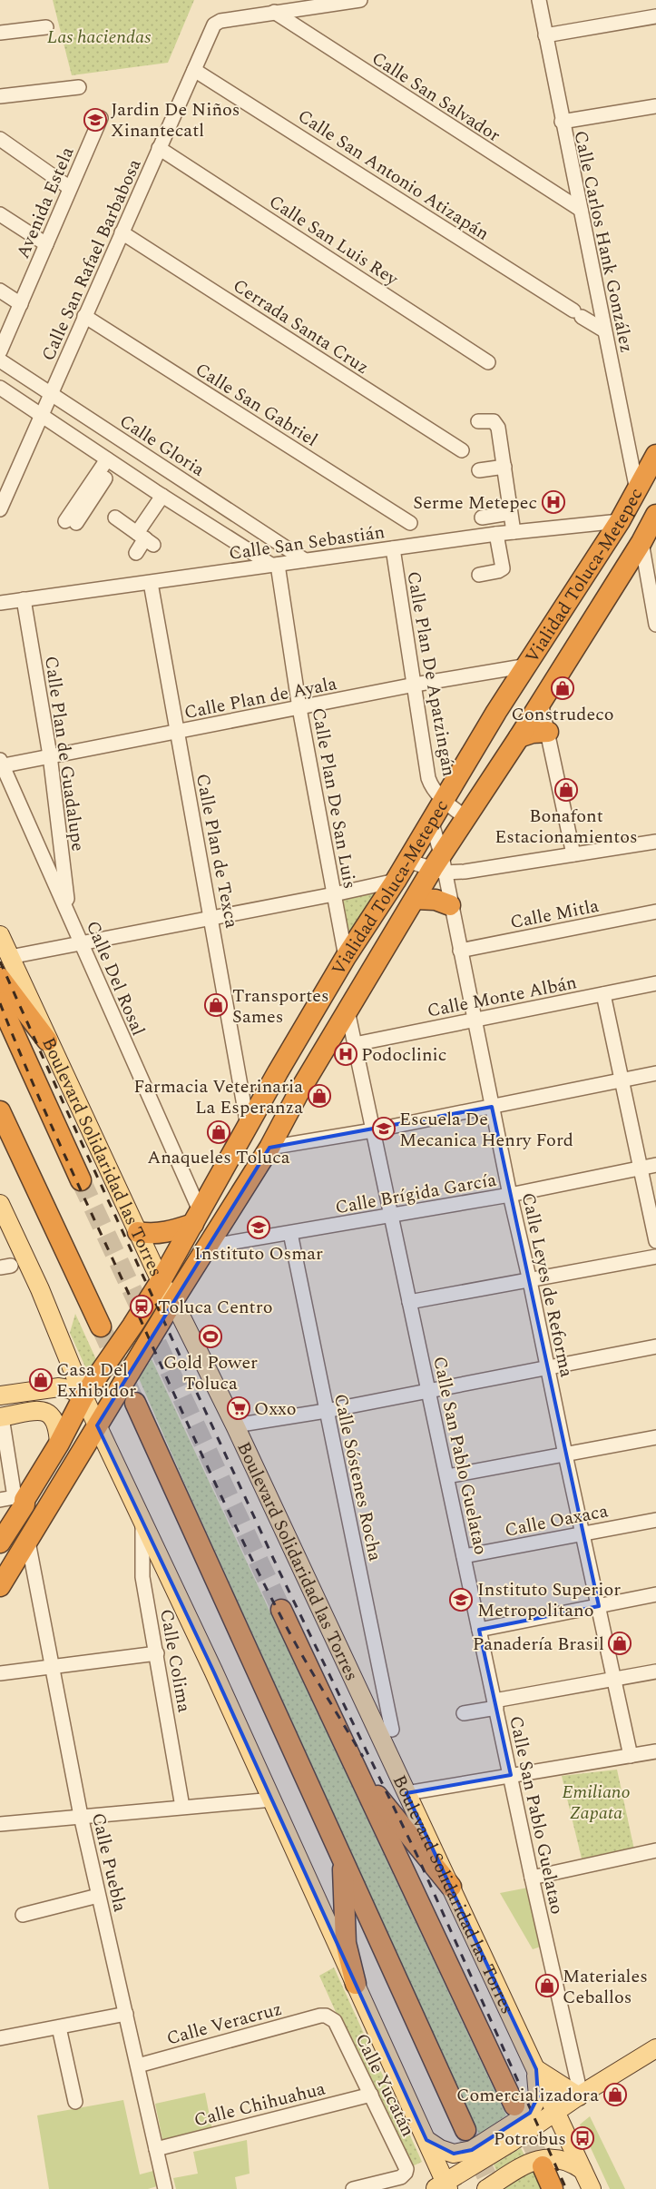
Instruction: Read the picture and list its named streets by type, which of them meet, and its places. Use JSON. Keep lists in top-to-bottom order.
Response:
{
  "streets": {
    "highway": ["Vialidad Toluca-Metepec", "Boulevard Solidaridad las Torres"],
    "street": [
      "Calle San Salvador",
      "Calle San Antonio Atizapán",
      "Avenida Estela",
      "Calle San Luis Rey",
      "Calle Carlos Hank González",
      "Calle San Rafael Barbabosa",
      "Cerrada Santa Cruz",
      "Calle San Gabriel",
      "Calle Gloria",
      "Calle San Sebastián",
      "Calle Plan De Apatzingán",
      "Calle Plan de Ayala",
      "Calle Plan de Guadalupe",
      "Calle Plan De San Luis",
      "Calle Plan de Texca",
      "Calle Mitla",
      "Calle Del Rosal",
      "Calle Monte Albán",
      "Calle Brígida García",
      "Calle Leyes de Reforma",
      "Calle San Pablo Guelatao",
      "Calle Sóstenes Rocha",
      "Calle Oaxaca",
      "Calle Colima",
      "Calle Puebla",
      "Calle Veracruz",
      "Calle Yucatán",
      "Calle Chihuahua"
    ]
  },
  "crossings": [
    ["Calle San Salvador", "Calle Carlos Hank González"],
    ["Calle San Salvador", "Calle San Rafael Barbabosa"],
    ["Calle San Antonio Atizapán", "Calle Carlos Hank González"],
    ["Calle San Antonio Atizapán", "Calle San Rafael Barbabosa"],
    ["Calle San Luis Rey", "Calle San Rafael Barbabosa"],
    ["Calle Carlos Hank González", "Vialidad Toluca-Metepec"],
    ["Calle San Rafael Barbabosa", "Cerrada Santa Cruz"],
    ["Calle San Rafael Barbabosa", "Calle San Gabriel"],
    ["Calle San Rafael Barbabosa", "Calle Gloria"],
    ["Calle Gloria", "Calle San Sebastián"],
    ["Calle San Sebastián", "Vialidad Toluca-Metepec"],
    ["Calle San Sebastián", "Calle Plan De Apatzingán"],
    ["Calle San Sebastián", "Calle Plan de Guadalupe"],
    ["Calle San Sebastián", "Calle Plan De San Luis"],
    ["Calle San Sebastián", "Calle Plan de Texca"],
    ["Vialidad Toluca-Metepec", "Calle Plan De Apatzingán"],
    ["Vialidad Toluca-Metepec", "Calle Plan de Ayala"],
    ["Vialidad Toluca-Metepec", "Calle Plan De San Luis"],
    ["Vialidad Toluca-Metepec", "Calle Plan de Texca"],
    ["Vialidad Toluca-Metepec", "Calle Del Rosal"],
    ["Vialidad Toluca-Metepec", "Boulevard Solidaridad las Torres"],
    ["Vialidad Toluca-Metepec", "Calle Brígida García"],
    ["Vialidad Toluca-Metepec", "Calle Leyes de Reforma"],
    ["Vialidad Toluca-Metepec", "Calle San Pablo Guelatao"],
    ["Vialidad Toluca-Metepec", "Calle Puebla"],
    ["Calle Plan De Apatzingán", "Calle Plan de Ayala"],
    ["Calle Plan de Ayala", "Calle Plan de Guadalupe"],
    ["Calle Plan de Ayala", "Calle Plan De San Luis"],
    ["Calle Plan de Ayala", "Calle Plan de Texca"],
    ["Calle Plan de Ayala", "Calle Del Rosal"],
    ["Calle Plan de Guadalupe", "Calle Del Rosal"],
    ["Calle Mitla", "Calle Leyes de Reforma"],
    ["Calle Monte Albán", "Calle Leyes de Reforma"],
    ["Calle Monte Albán", "Calle San Pablo Guelatao"],
    ["Calle Brígida García", "Calle Leyes de Reforma"],
    ["Calle Brígida García", "Calle San Pablo Guelatao"],
    ["Calle Brígida García", "Calle Sóstenes Rocha"],
    ["Calle Leyes de Reforma", "Calle Oaxaca"],
    ["Calle San Pablo Guelatao", "Calle Oaxaca"],
    ["Calle Puebla", "Calle Veracruz"],
    ["Calle Puebla", "Calle Chihuahua"],
    ["Calle Veracruz", "Calle Yucatán"],
    ["Calle Yucatán", "Calle Chihuahua"]
  ],
  "parks": ["Las haciendas", "Emiliano Zapata"],
  "places": {
    "school or university": [
      "Jardin De Niños Xinantecatl",
      "Escuela De Mecanica Henry Ford",
      "Instituto Osmar",
      "Instituto Superior Metropolitano"
    ],
    "hospital": ["Serme Metepec", "Podoclinic"],
    "shop": [
      "Construdeco",
      "Bonafont Estacionamientos",
      "Transportes Sames",
      "Farmacia Veterinaria La Esperanza",
      "Anaqueles Toluca",
      "Casa Del Exhibidor",
      "Panadería Brasil",
      "Materiales Ceballos",
      "Comercializadora"
    ],
    "station": ["Toluca Centro"],
    "sports": ["Gold Power Toluca"],
    "supermarket": ["Oxxo"],
    "bus stop": ["Potrobus"]
  }
}
